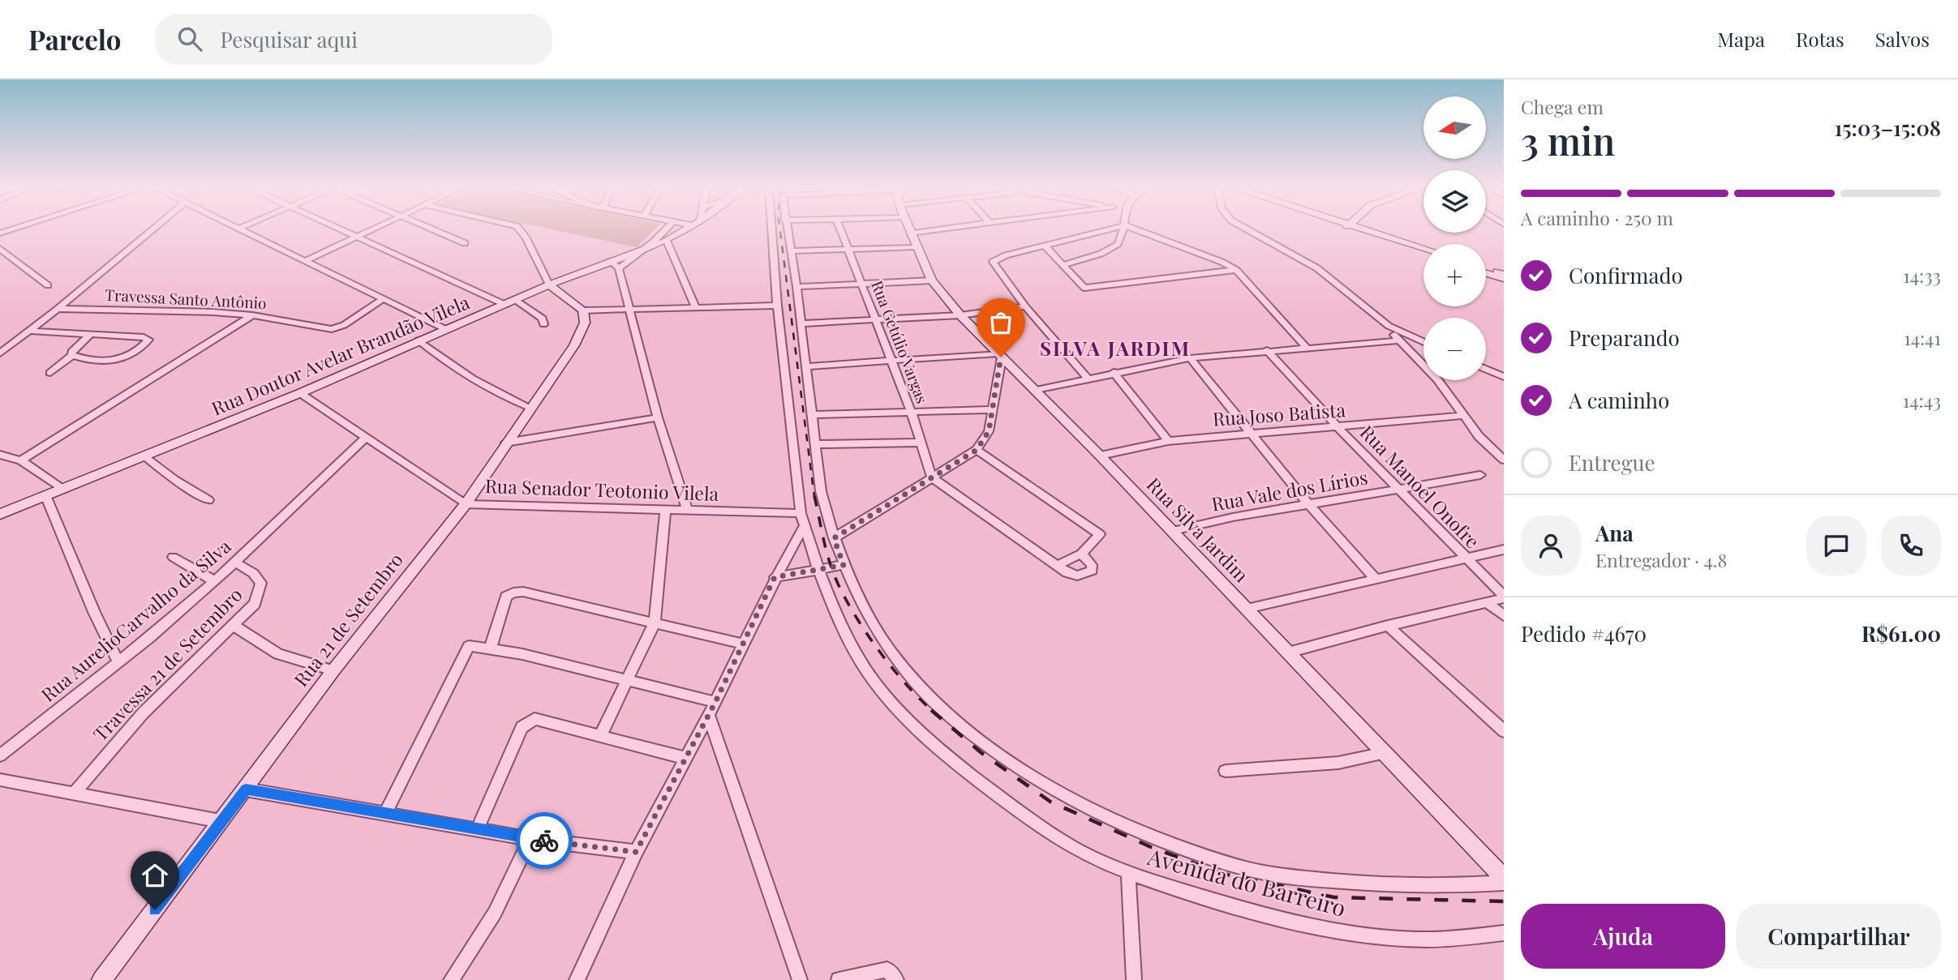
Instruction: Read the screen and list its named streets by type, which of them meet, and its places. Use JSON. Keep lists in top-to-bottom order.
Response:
{
  "streets": {
    "street": [
      "Travessa Santo Antônio",
      "Rua Getúlio Vargas",
      "Rua Doutor Avelar Brandão Vilela",
      "Rua Joso Batista",
      "Rua Manoel Onofre",
      "Rua Senador Teotonio Vilela",
      "Rua Vale dos Lírios",
      "Rua Silva Jardim",
      "Rua 21 de Setembro",
      "Rua AurelioCarvalho da Silva",
      "Travessa 21 de Setembro",
      "Avenida do Barreiro"
    ]
  },
  "crossings": [
    ["Rua Doutor Avelar Brandão Vilela", "Rua Senador Teotonio Vilela"],
    ["Rua Joso Batista", "Rua Manoel Onofre"],
    ["Rua Joso Batista", "Rua Silva Jardim"],
    ["Rua Manoel Onofre", "Rua Vale dos Lírios"],
    ["Rua Senador Teotonio Vilela", "Rua 21 de Setembro"],
    ["Rua Senador Teotonio Vilela", "Rua AurelioCarvalho da Silva"],
    ["Rua Senador Teotonio Vilela", "Avenida do Barreiro"],
    ["Rua Vale dos Lírios", "Rua Silva Jardim"],
    ["Rua AurelioCarvalho da Silva", "Travessa 21 de Setembro"]
  ],
  "districts": ["SILVA JARDIM"],
  "north": "left",
  "page": {
    "header": "Parcelo",
    "search": "Pesquisar aqui",
    "nav": ["Mapa", "Rotas", "Salvos"],
    "heading": ["3 min", "Chega em", "15:03–15:08"],
    "panel": [
      "Ana",
      "Entregador · 4.8",
      "Pedido #4670",
      "R$61.00"
    ],
    "map_buttons": ["+", "−"],
    "bar": "A caminho · 250 m",
    "list": [
      ["Confirmado", "14:33"],
      ["Preparando", "14:41"],
      ["A caminho", "14:43"],
      "Entregue"
    ],
    "buttons": ["Ajuda", "Compartilhar"]
  }
}
